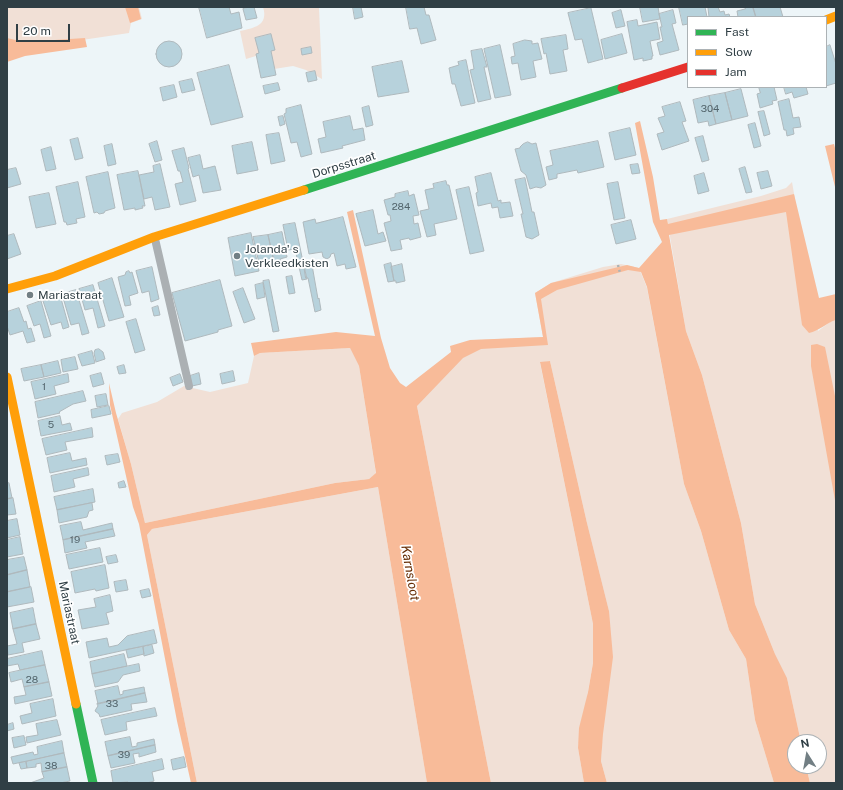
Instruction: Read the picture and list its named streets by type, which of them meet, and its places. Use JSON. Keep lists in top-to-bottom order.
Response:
{
  "streets": {
    "street": ["Dorpsstraat", "Mariastraat"]
  },
  "water": ["Karnsloot"],
  "places": ["Jolanda' s Verkleedkisten", "Mariastraat"],
  "house_numbers": [
    "304",
    "284",
    "1",
    "5",
    "19",
    "28",
    "33",
    "39",
    "38"
  ],
  "legend": ["Fast", "Slow", "Jam"],
  "scale_bar": "20 m",
  "north": "top"
}
